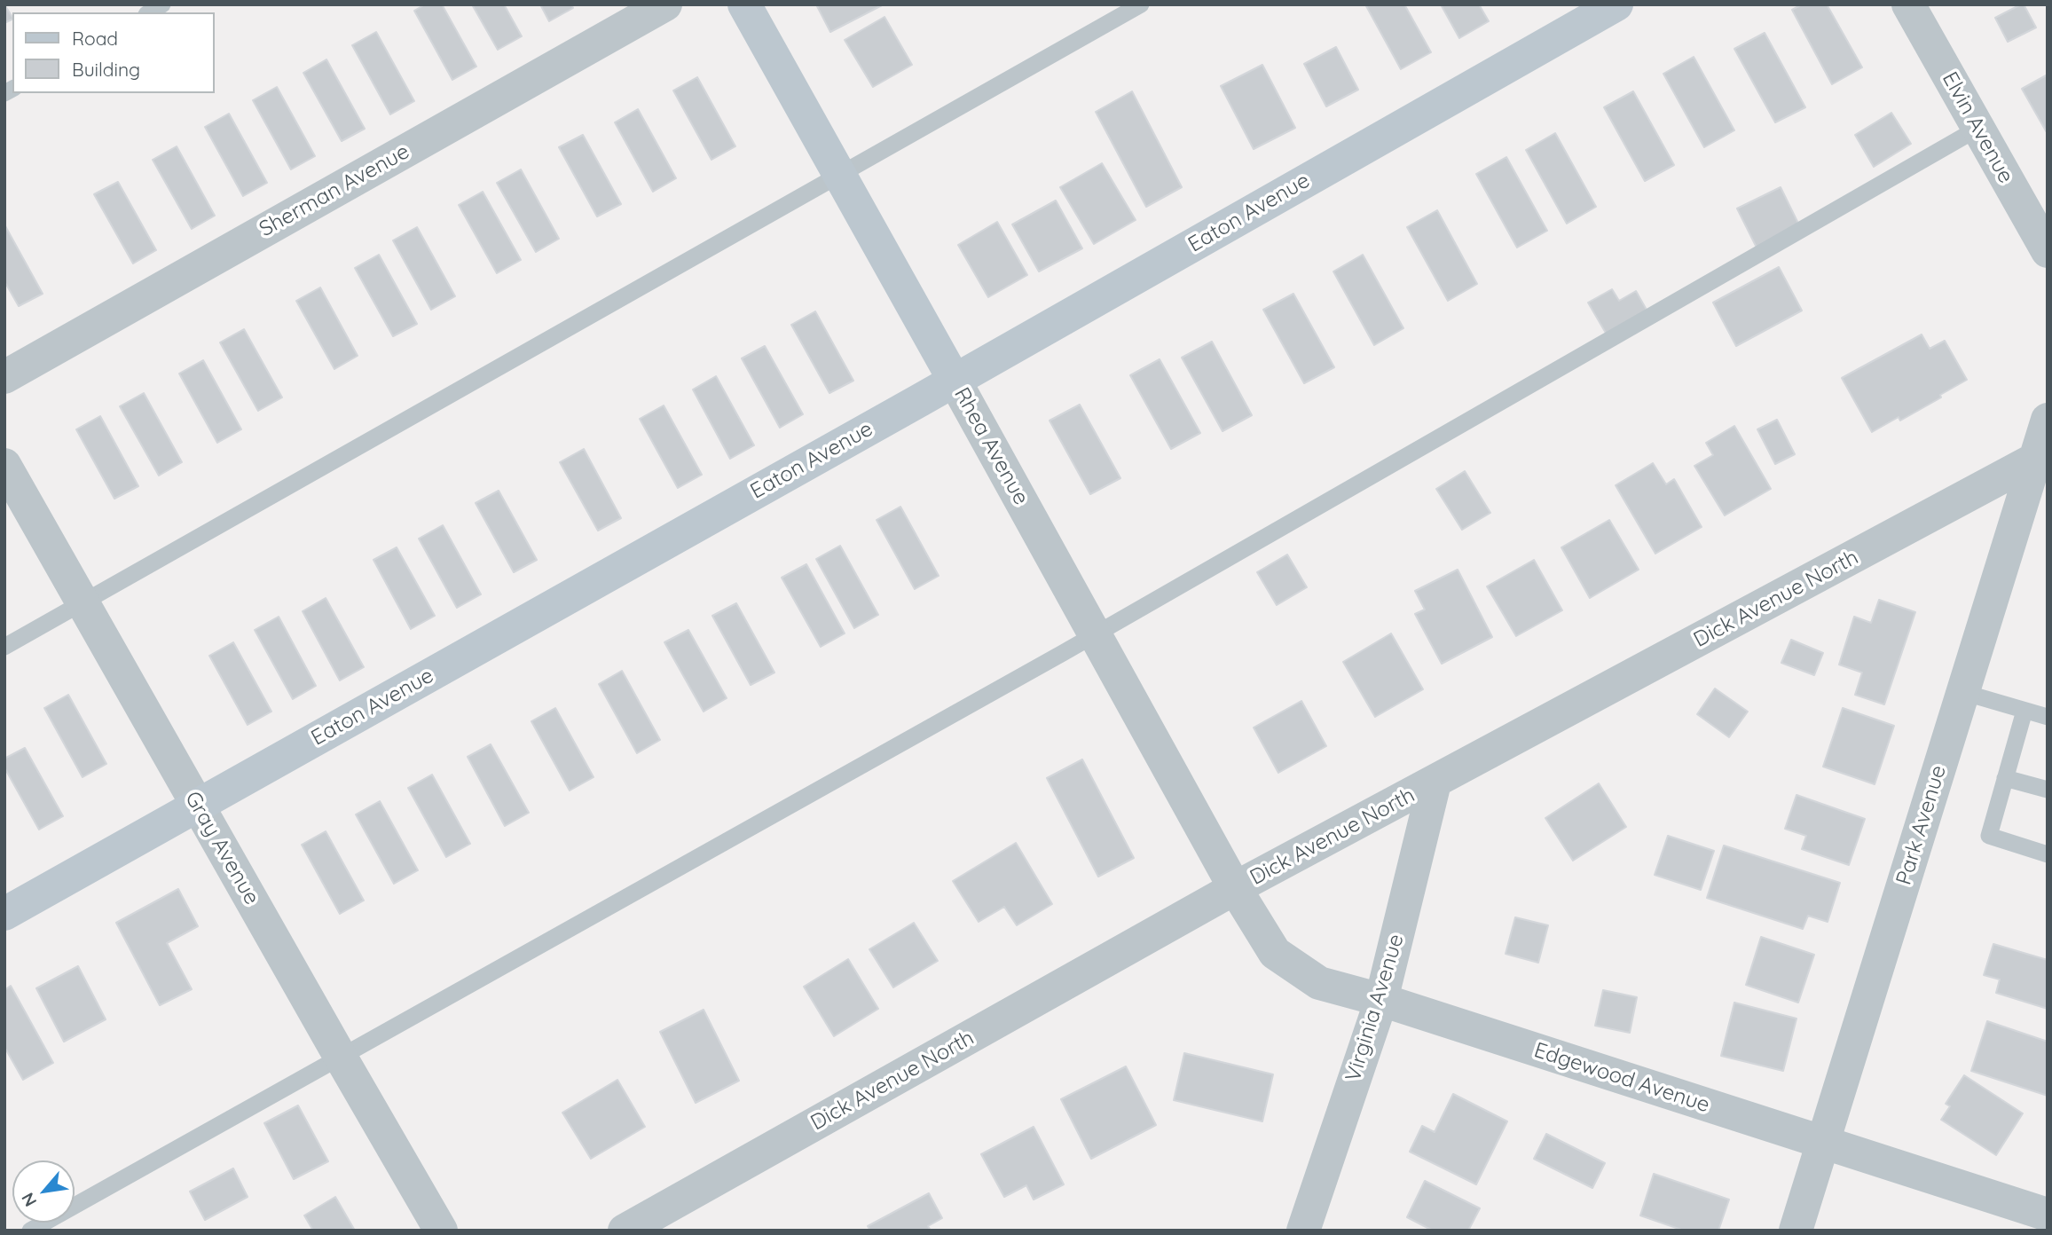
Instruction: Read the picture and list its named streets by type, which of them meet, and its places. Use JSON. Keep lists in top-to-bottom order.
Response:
{
  "streets": {
    "main road": ["Eaton Avenue", "Rhea Avenue"],
    "street": [
      "Elvin Avenue",
      "Sherman Avenue",
      "Dick Avenue North",
      "Park Avenue",
      "Gray Avenue",
      "Virginia Avenue",
      "Edgewood Avenue"
    ]
  },
  "crossings": [
    ["Eaton Avenue", "Rhea Avenue"],
    ["Eaton Avenue", "Gray Avenue"],
    ["Rhea Avenue", "Dick Avenue North"],
    ["Rhea Avenue", "Edgewood Avenue"],
    ["Dick Avenue North", "Park Avenue"],
    ["Dick Avenue North", "Virginia Avenue"],
    ["Dick Avenue North", "Edgewood Avenue"],
    ["Park Avenue", "Edgewood Avenue"],
    ["Virginia Avenue", "Edgewood Avenue"]
  ],
  "legend": ["Road", "Building"],
  "north": "bottom left"
}
